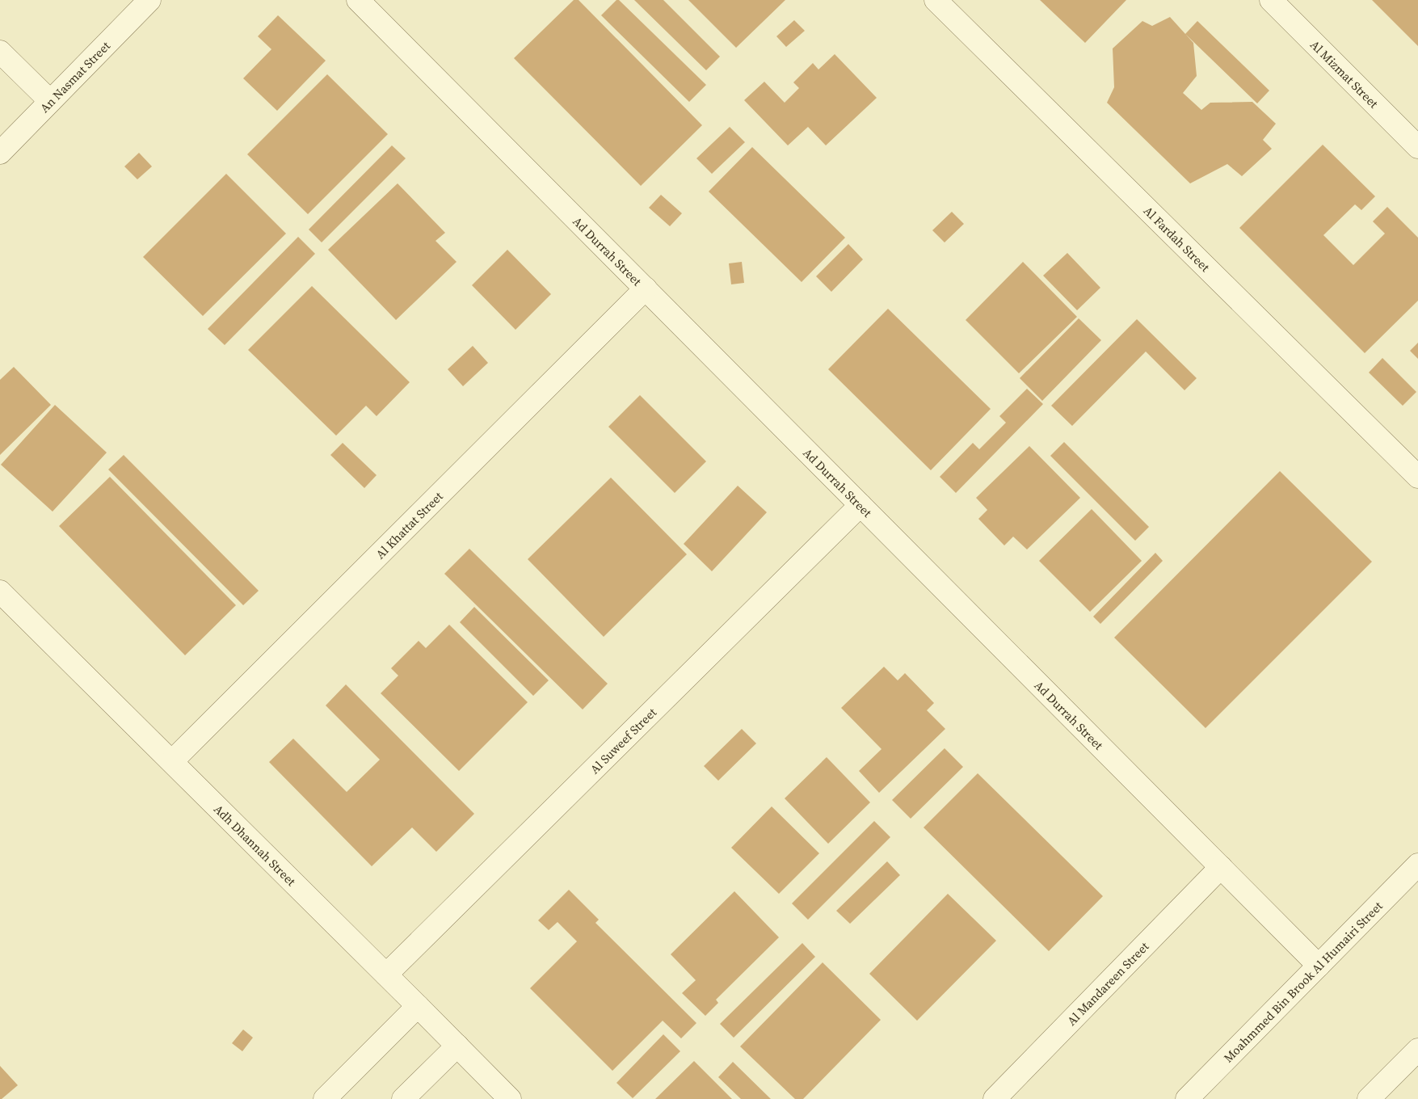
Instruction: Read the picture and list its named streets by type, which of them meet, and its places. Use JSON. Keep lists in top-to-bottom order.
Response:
{
  "streets": {
    "street": [
      "Al Mizmat Street",
      "An Nasmat Street",
      "Al Fardah Street",
      "Ad Durrah Street",
      "Al Khattat Street",
      "Al Suweef Street",
      "Adh Dhannah Street",
      "Moahmmed Bin Brook Al Humairi Street",
      "Al Mandareen Street"
    ]
  },
  "crossings": [
    ["Ad Durrah Street", "Al Khattat Street"],
    ["Ad Durrah Street", "Al Suweef Street"],
    ["Ad Durrah Street", "Moahmmed Bin Brook Al Humairi Street"],
    ["Ad Durrah Street", "Al Mandareen Street"],
    ["Al Khattat Street", "Adh Dhannah Street"],
    ["Al Suweef Street", "Adh Dhannah Street"]
  ]
}
